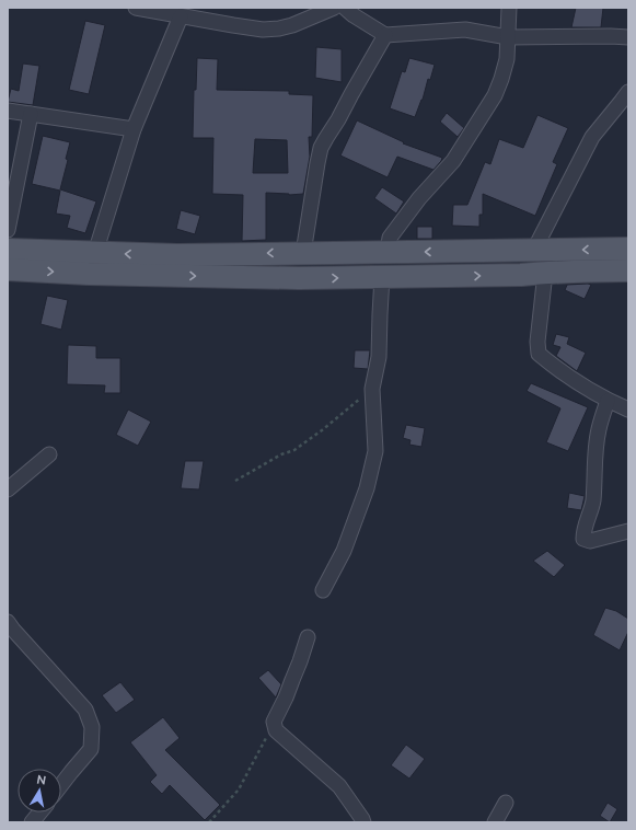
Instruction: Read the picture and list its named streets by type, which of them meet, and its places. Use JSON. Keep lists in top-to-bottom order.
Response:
{
  "north": "top"
}
